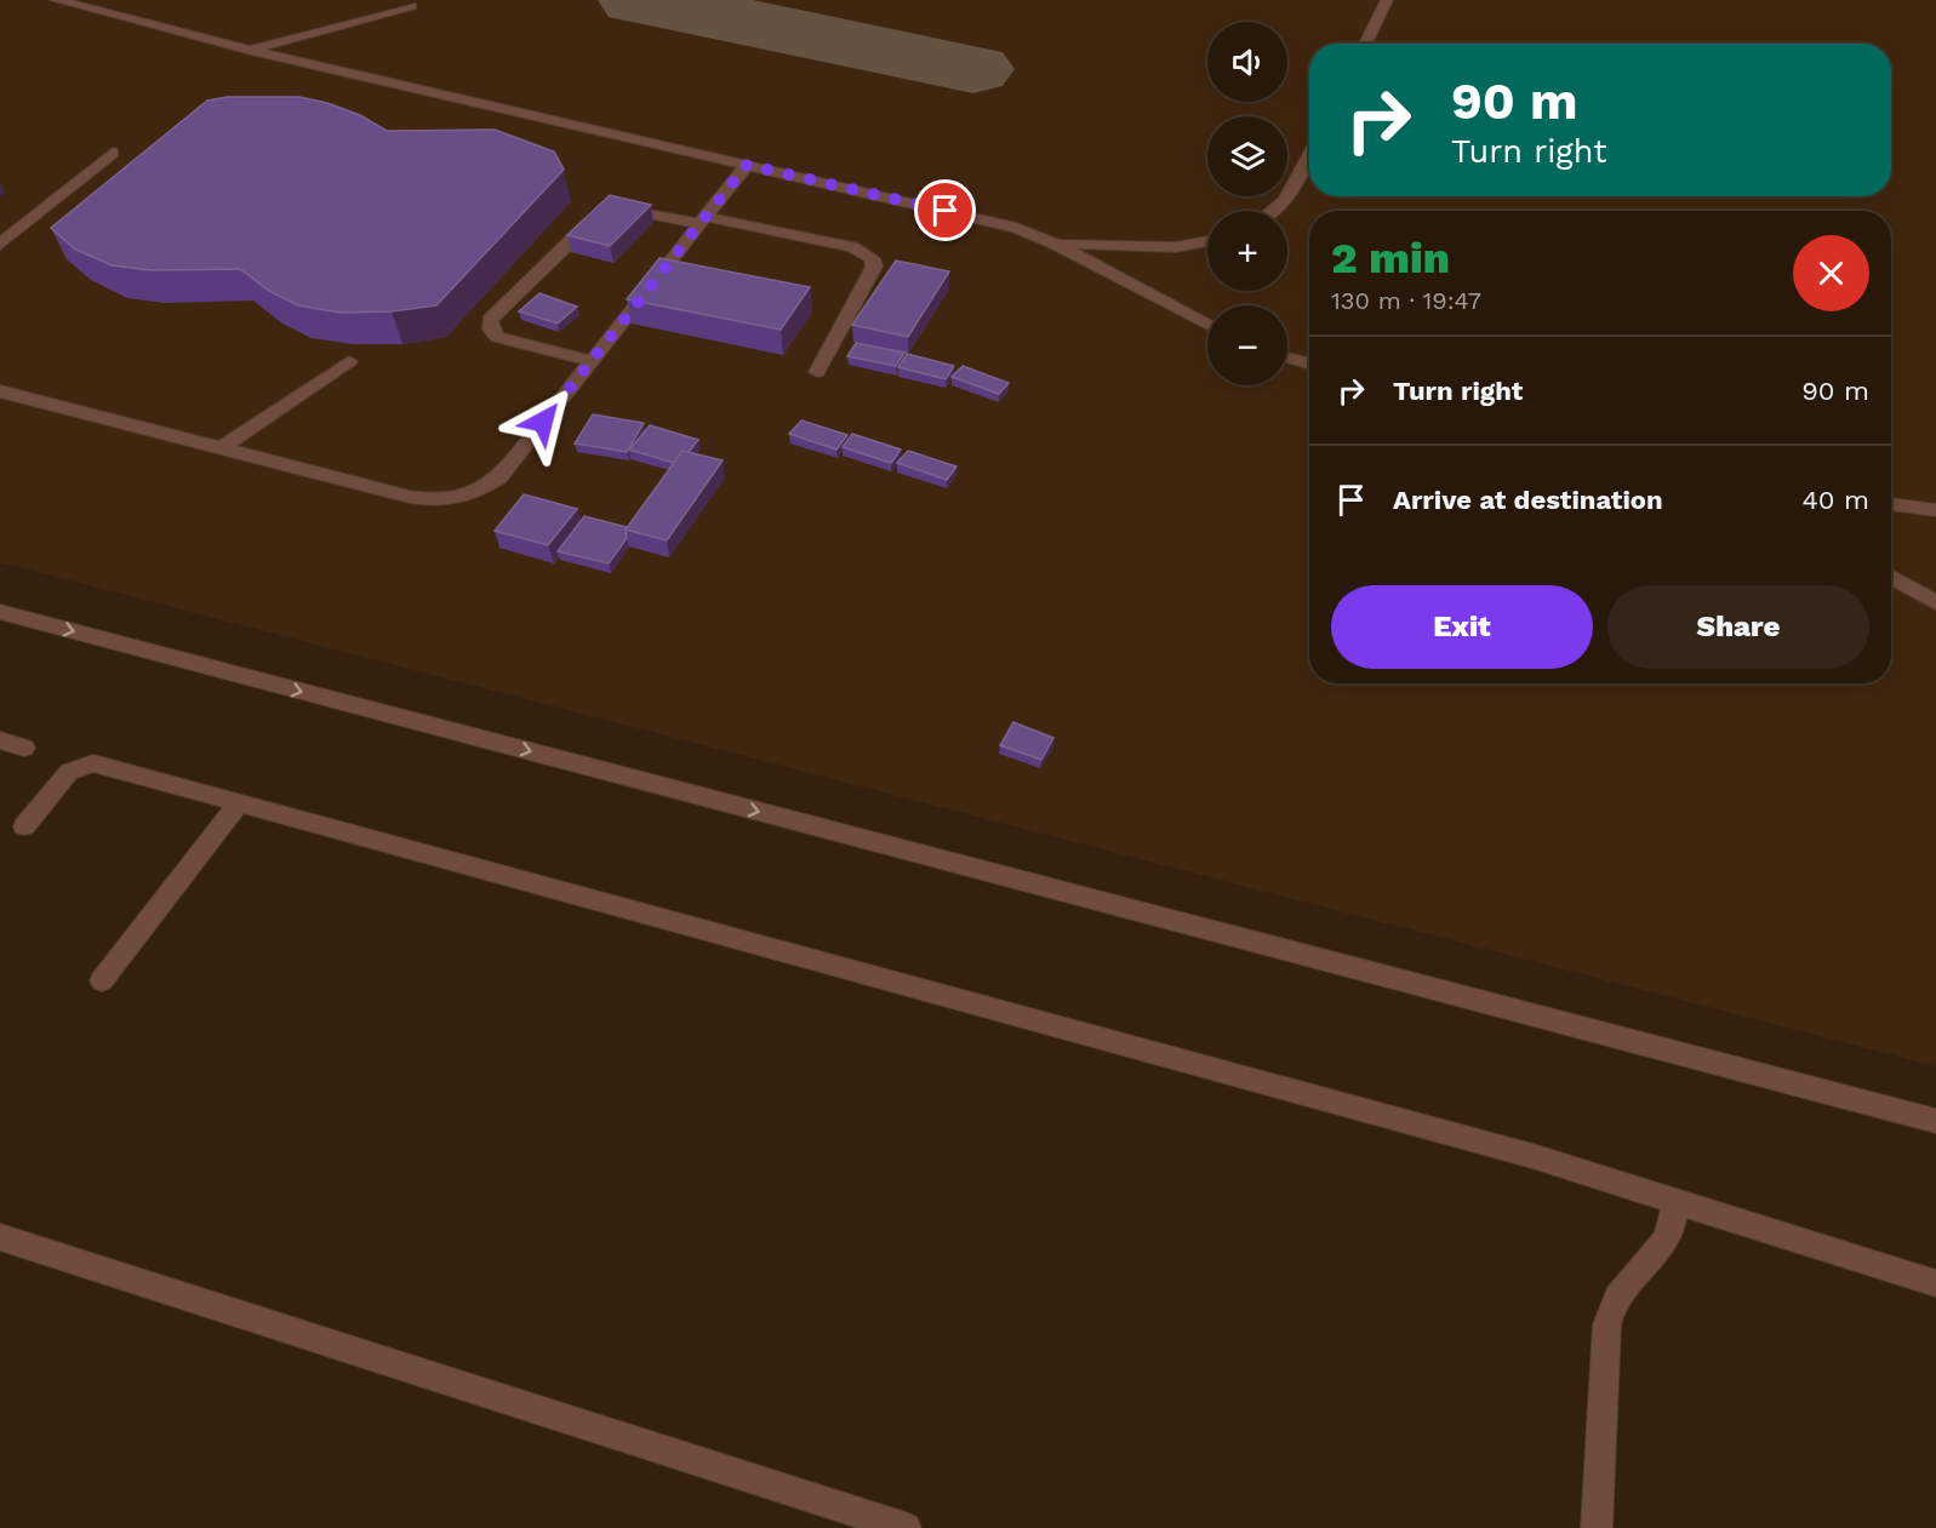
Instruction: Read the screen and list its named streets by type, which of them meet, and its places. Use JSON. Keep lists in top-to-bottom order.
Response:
{
  "page": {
    "map_buttons": ["+", "−"],
    "turn": ["90 m", "Turn right"],
    "heading": ["2 min", "130 m · 19:47"],
    "list": [
      {
        "name": "Turn right",
        "value": "90 m"
      },
      {
        "name": "Arrive at destination",
        "value": "40 m"
      }
    ],
    "buttons": ["Exit", "Share"]
  }
}
